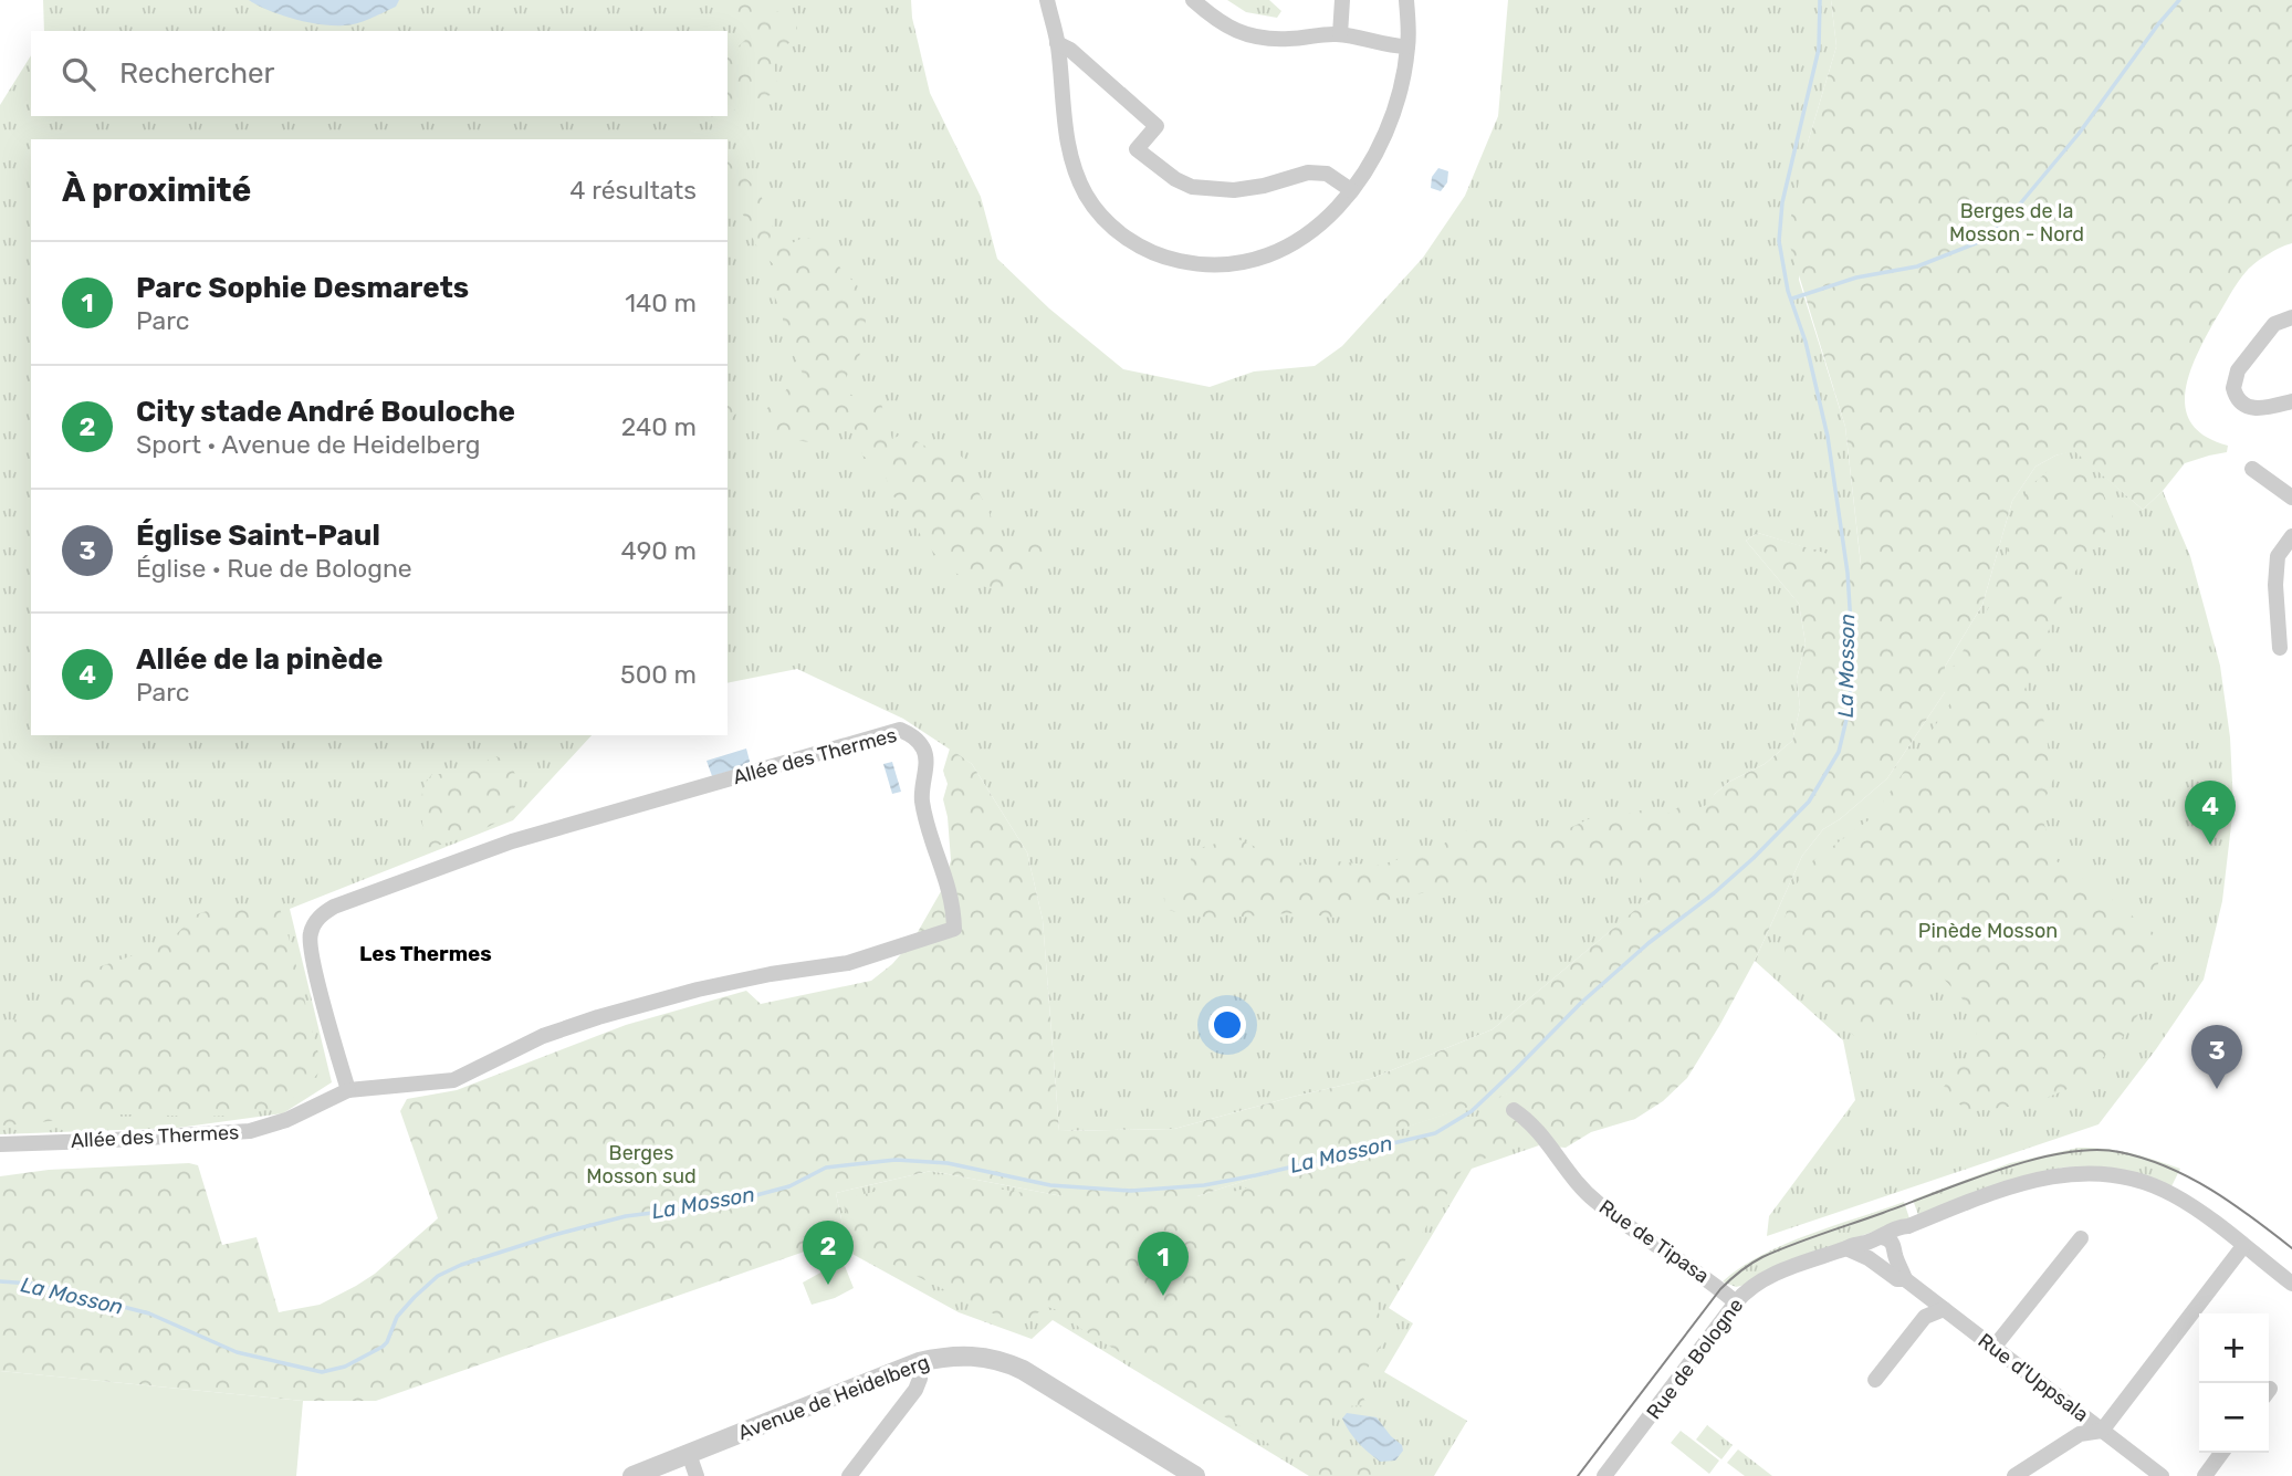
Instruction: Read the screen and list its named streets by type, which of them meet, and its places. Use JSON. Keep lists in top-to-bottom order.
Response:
{
  "streets": {
    "street": [
      "Allée des Thermes",
      "Rue de Tipasa",
      "Rue de Bologne",
      "Rue d'Uppsala",
      "Avenue de Heidelberg"
    ]
  },
  "crossings": [
    ["Rue de Tipasa", "Rue de Bologne"],
    ["Rue de Bologne", "Rue d'Uppsala"]
  ],
  "districts": ["Les Thermes"],
  "water": ["La Mosson"],
  "parks": ["Berges de la Mosson - Nord", "Pinède Mosson", "Berges Mosson sud"],
  "page": {
    "search": "Rechercher",
    "heading": ["À proximité", "4 résultats"],
    "list": [
      {
        "mark": "1",
        "name": "Parc Sophie Desmarets",
        "note": "Parc",
        "value": "140 m"
      },
      {
        "mark": "2",
        "name": "City stade André Bouloche",
        "note": "Sport · Avenue de Heidelberg",
        "value": "240 m"
      },
      {
        "mark": "3",
        "name": "Église Saint-Paul",
        "note": "Église · Rue de Bologne",
        "value": "490 m"
      },
      {
        "mark": "4",
        "name": "Allée de la pinède",
        "note": "Parc",
        "value": "500 m"
      }
    ],
    "pins": [
      "4",
      "3",
      "2",
      "1"
    ],
    "map_buttons": ["+", "−"]
  }
}
